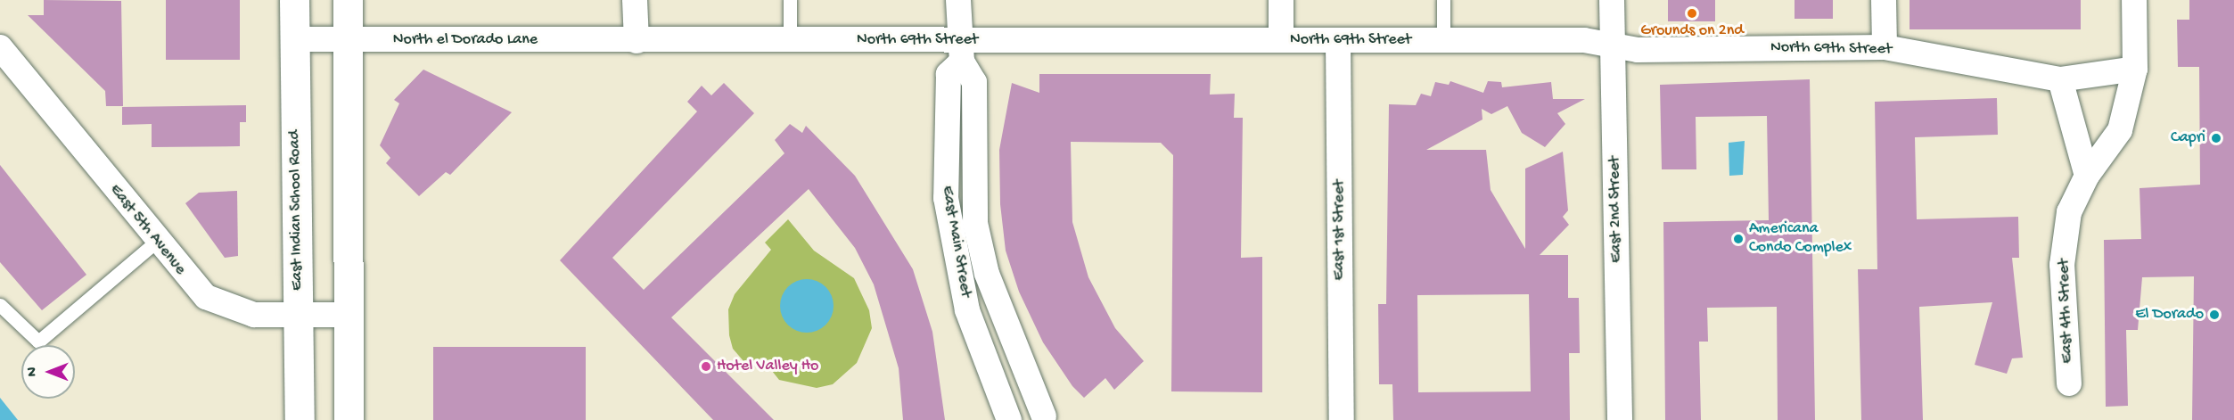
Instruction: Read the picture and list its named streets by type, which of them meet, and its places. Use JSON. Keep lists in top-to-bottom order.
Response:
{
  "streets": {
    "main road": ["East Indian School Road"],
    "street": [
      "North el Dorado Lane",
      "North 69th Street",
      "East 2nd Street",
      "East 5th Avenue",
      "East 1st Street",
      "East Main Street",
      "East 4th Street"
    ]
  },
  "crossings": [
    ["North el Dorado Lane", "North 69th Street"],
    ["North el Dorado Lane", "East Indian School Road"],
    ["North 69th Street", "East 2nd Street"],
    ["North 69th Street", "East 1st Street"],
    ["North 69th Street", "East Main Street"],
    ["North 69th Street", "East 4th Street"],
    ["East Indian School Road", "East 5th Avenue"]
  ],
  "places": [
    "Grounds on 2nd",
    "Capri",
    "Americana Condo Complex",
    "El Dorado",
    "Hotel Valley Ho"
  ],
  "north": "left"
}
